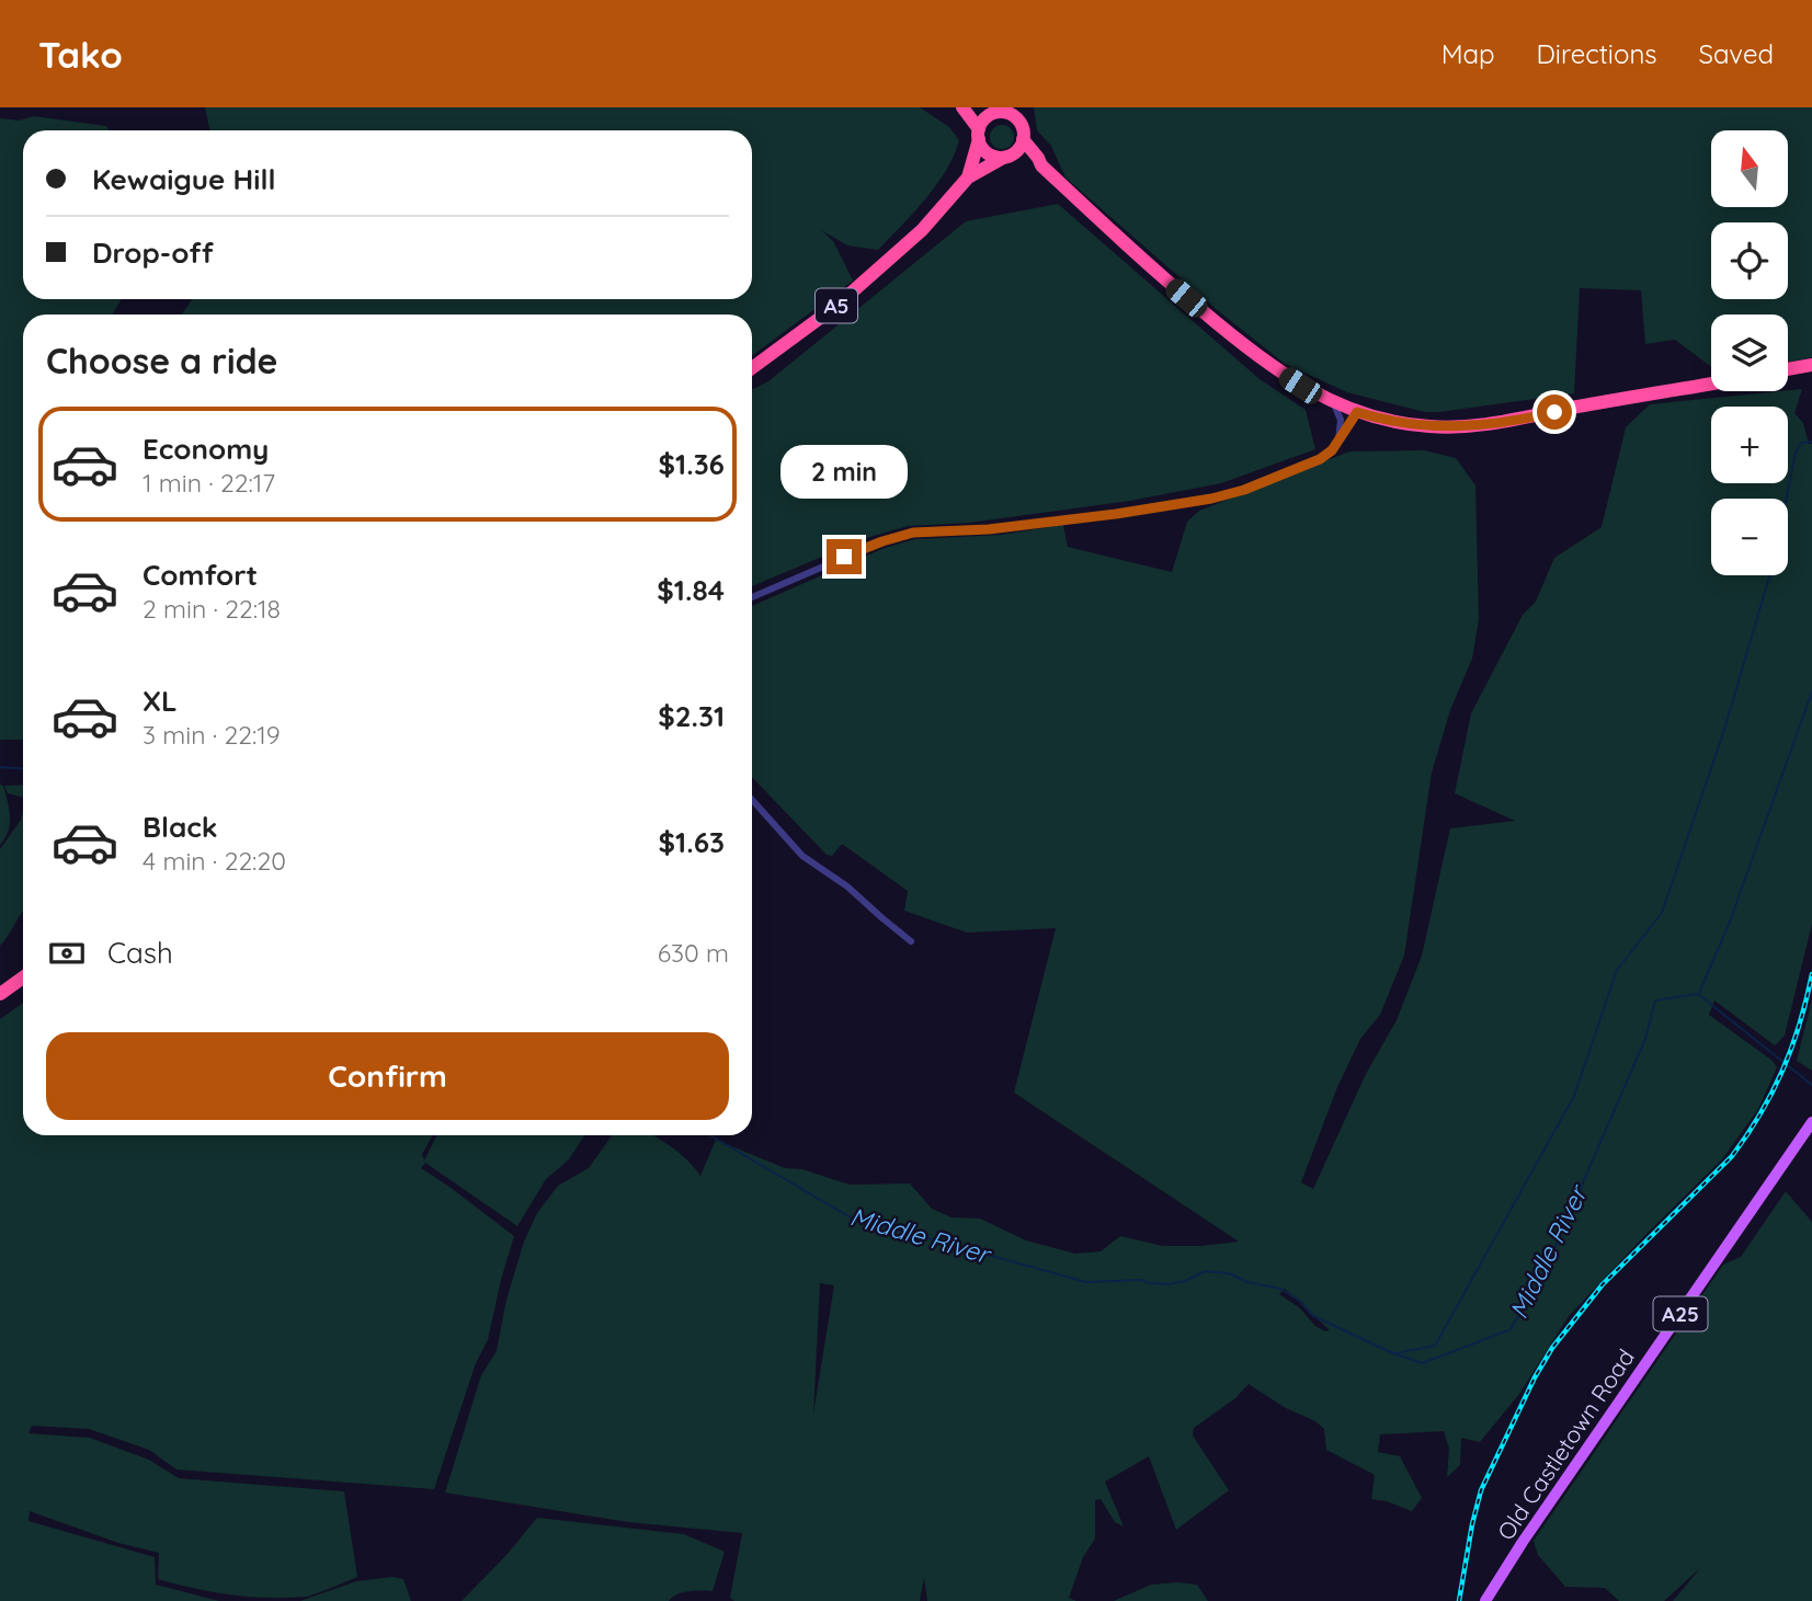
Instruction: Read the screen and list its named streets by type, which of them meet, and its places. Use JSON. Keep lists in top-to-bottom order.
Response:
{
  "streets": {
    "highway": ["A5"],
    "main road": ["A25", "Old Castletown Road"]
  },
  "water": ["Middle River"],
  "north": "top",
  "page": {
    "header": "Tako",
    "nav": ["Map", "Directions", "Saved"],
    "map_buttons": ["+", "−"],
    "banner": ["Kewaigue Hill", "Drop-off"],
    "heading": "Choose a ride",
    "list": [
      {
        "name": "Economy",
        "note": "1 min · 22:17",
        "value": "$1.36"
      },
      {
        "name": "Comfort",
        "note": "2 min · 22:18",
        "value": "$1.84"
      },
      {
        "name": "XL",
        "note": "3 min · 22:19",
        "value": "$2.31"
      },
      {
        "name": "Black",
        "note": "4 min · 22:20",
        "value": "$1.63"
      }
    ],
    "bubble": "2 min",
    "pay": ["Cash", "630 m"],
    "buttons": "Confirm"
  }
}
